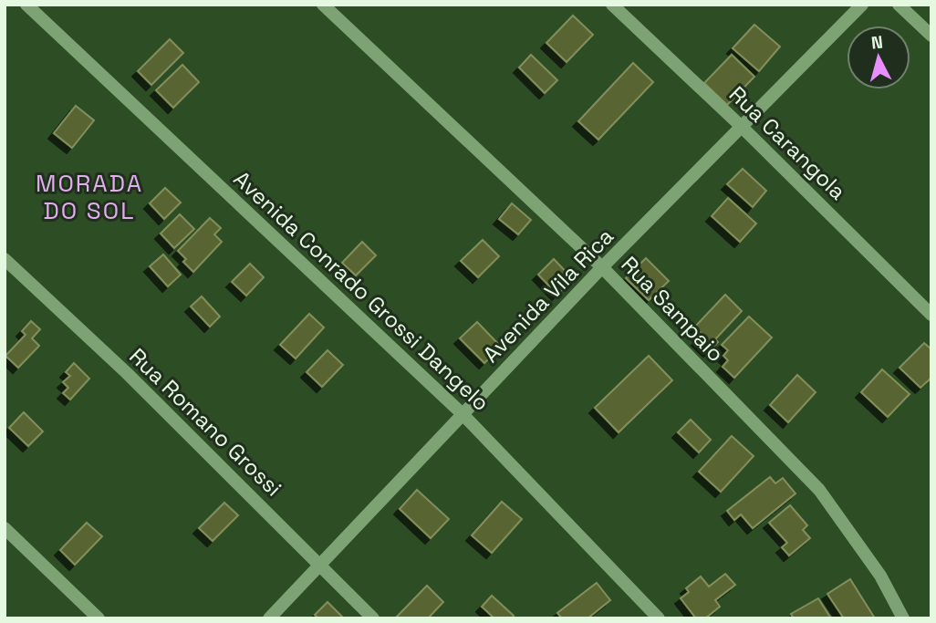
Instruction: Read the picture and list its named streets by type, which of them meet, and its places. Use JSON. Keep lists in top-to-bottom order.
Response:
{
  "streets": {
    "street": [
      "Rua Carangola",
      "Avenida Conrado Grossi Dangelo",
      "Avenida Vila Rica",
      "Rua Sampaio",
      "Rua Romano Grossi"
    ]
  },
  "crossings": [
    ["Rua Carangola", "Avenida Vila Rica"],
    ["Avenida Conrado Grossi Dangelo", "Avenida Vila Rica"],
    ["Avenida Vila Rica", "Rua Sampaio"],
    ["Avenida Vila Rica", "Rua Romano Grossi"]
  ],
  "districts": ["MORADA DO SOL"],
  "north": "top"
}
